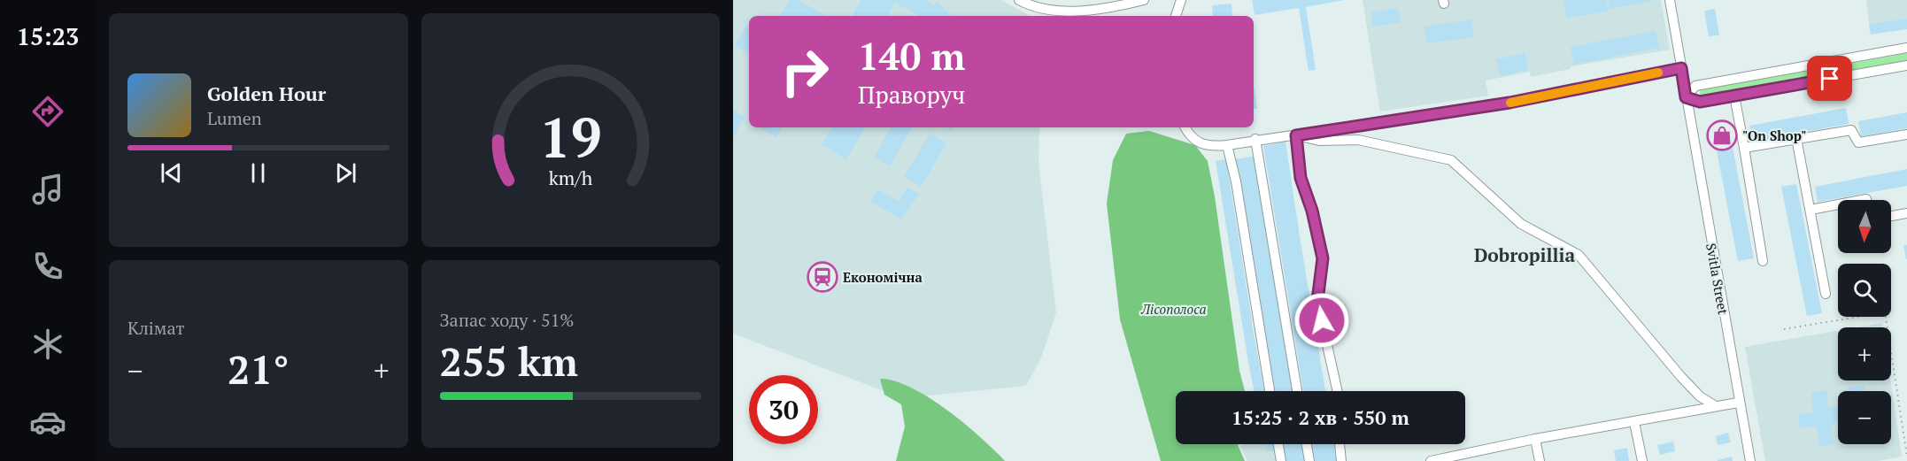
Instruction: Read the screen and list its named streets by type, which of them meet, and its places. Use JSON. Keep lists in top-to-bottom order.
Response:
{
  "streets": {
    "street": ["Svitla Street"]
  },
  "districts": ["Dobropillia"],
  "parks": ["Лісополоса"],
  "places": {
    "shop": ["\"On Shop\""],
    "station": ["Економічна"]
  },
  "north": "bottom",
  "page": {
    "tabs": "15:23",
    "turn": ["140 m", "Праворуч"],
    "song": ["Golden Hour", "Lumen"],
    "map_buttons": ["+", "−"],
    "tile": [
      "Клімат",
      ["Запас ходу · 51%", "255 km"]
    ],
    "heat": ["−", "21°", "+"],
    "limit": "30",
    "trip": "15:25 · 2 хв · 550 m",
    "gauge": ["19", "km/h"]
  }
}
